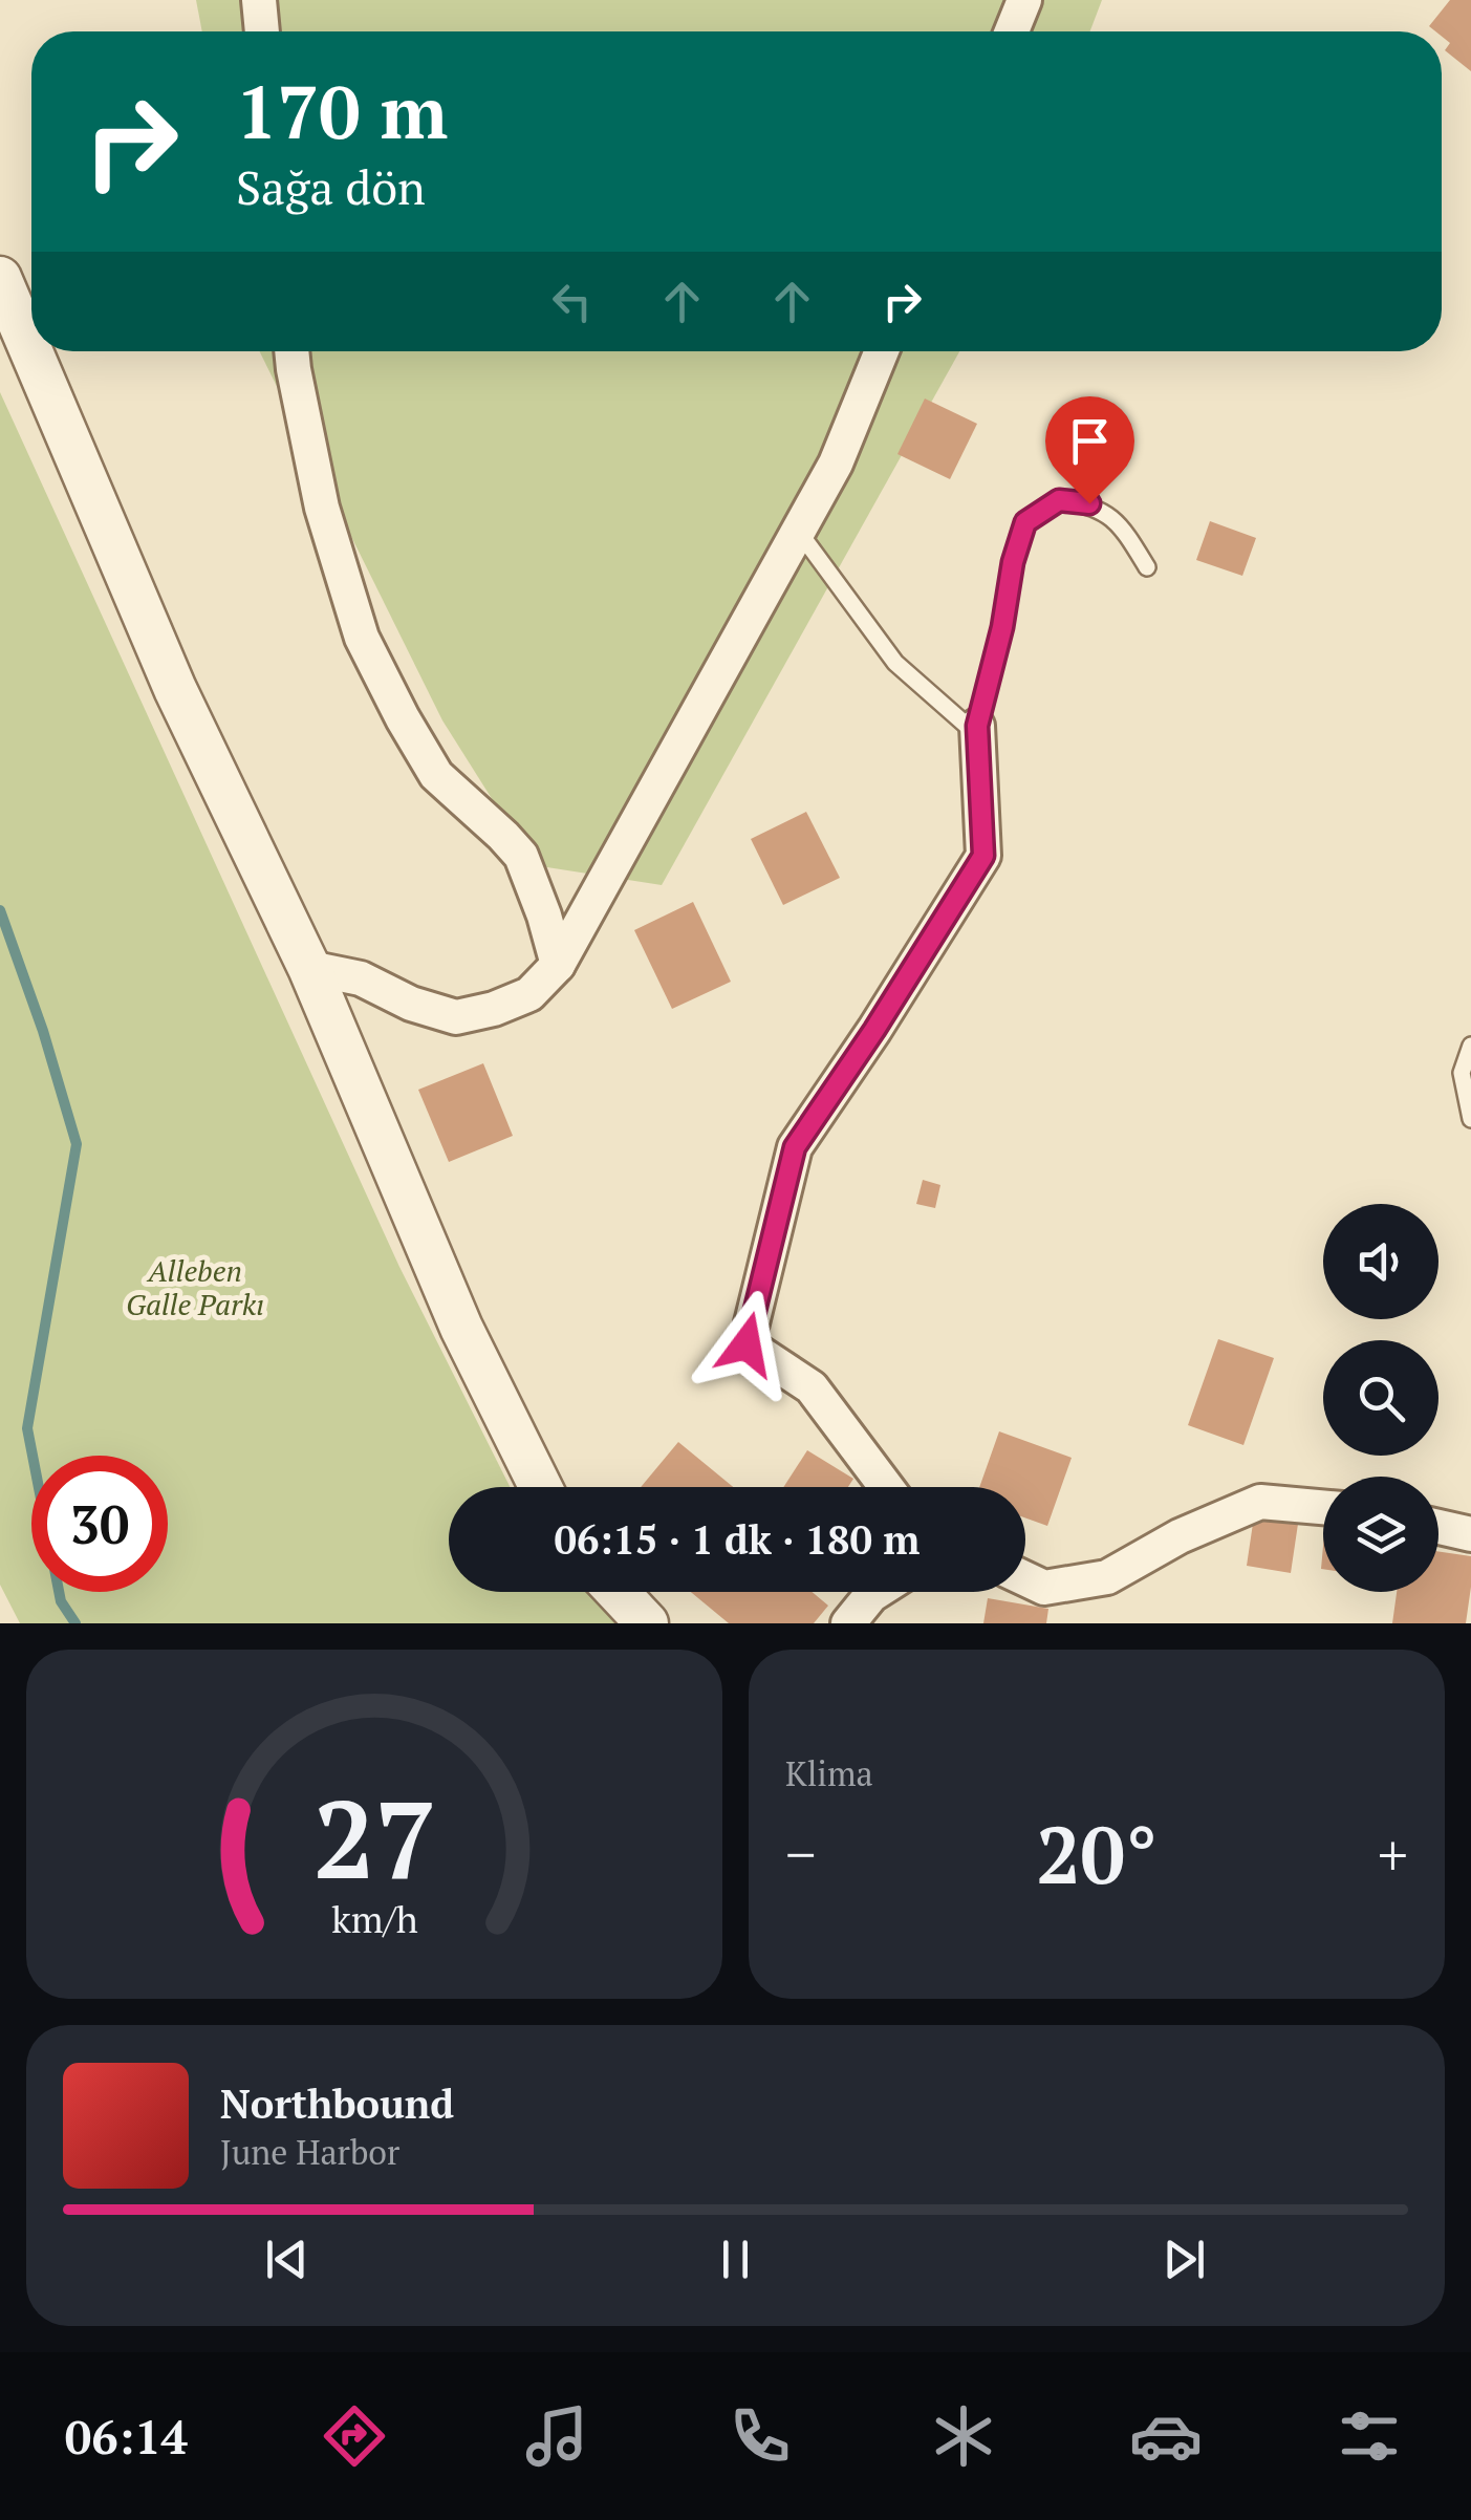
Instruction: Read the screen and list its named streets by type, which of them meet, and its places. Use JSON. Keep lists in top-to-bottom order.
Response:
{
  "parks": ["Alleben Galle Parkı"],
  "page": {
    "turn": ["170 m", "Sağa dön"],
    "limit": "30",
    "trip": "06:15 · 1 dk · 180 m",
    "tile": "Klima",
    "heat": ["−", "20°", "+"],
    "song": ["Northbound", "June Harbor"],
    "tabs": "06:14",
    "gauge": ["27", "km/h"]
  }
}
